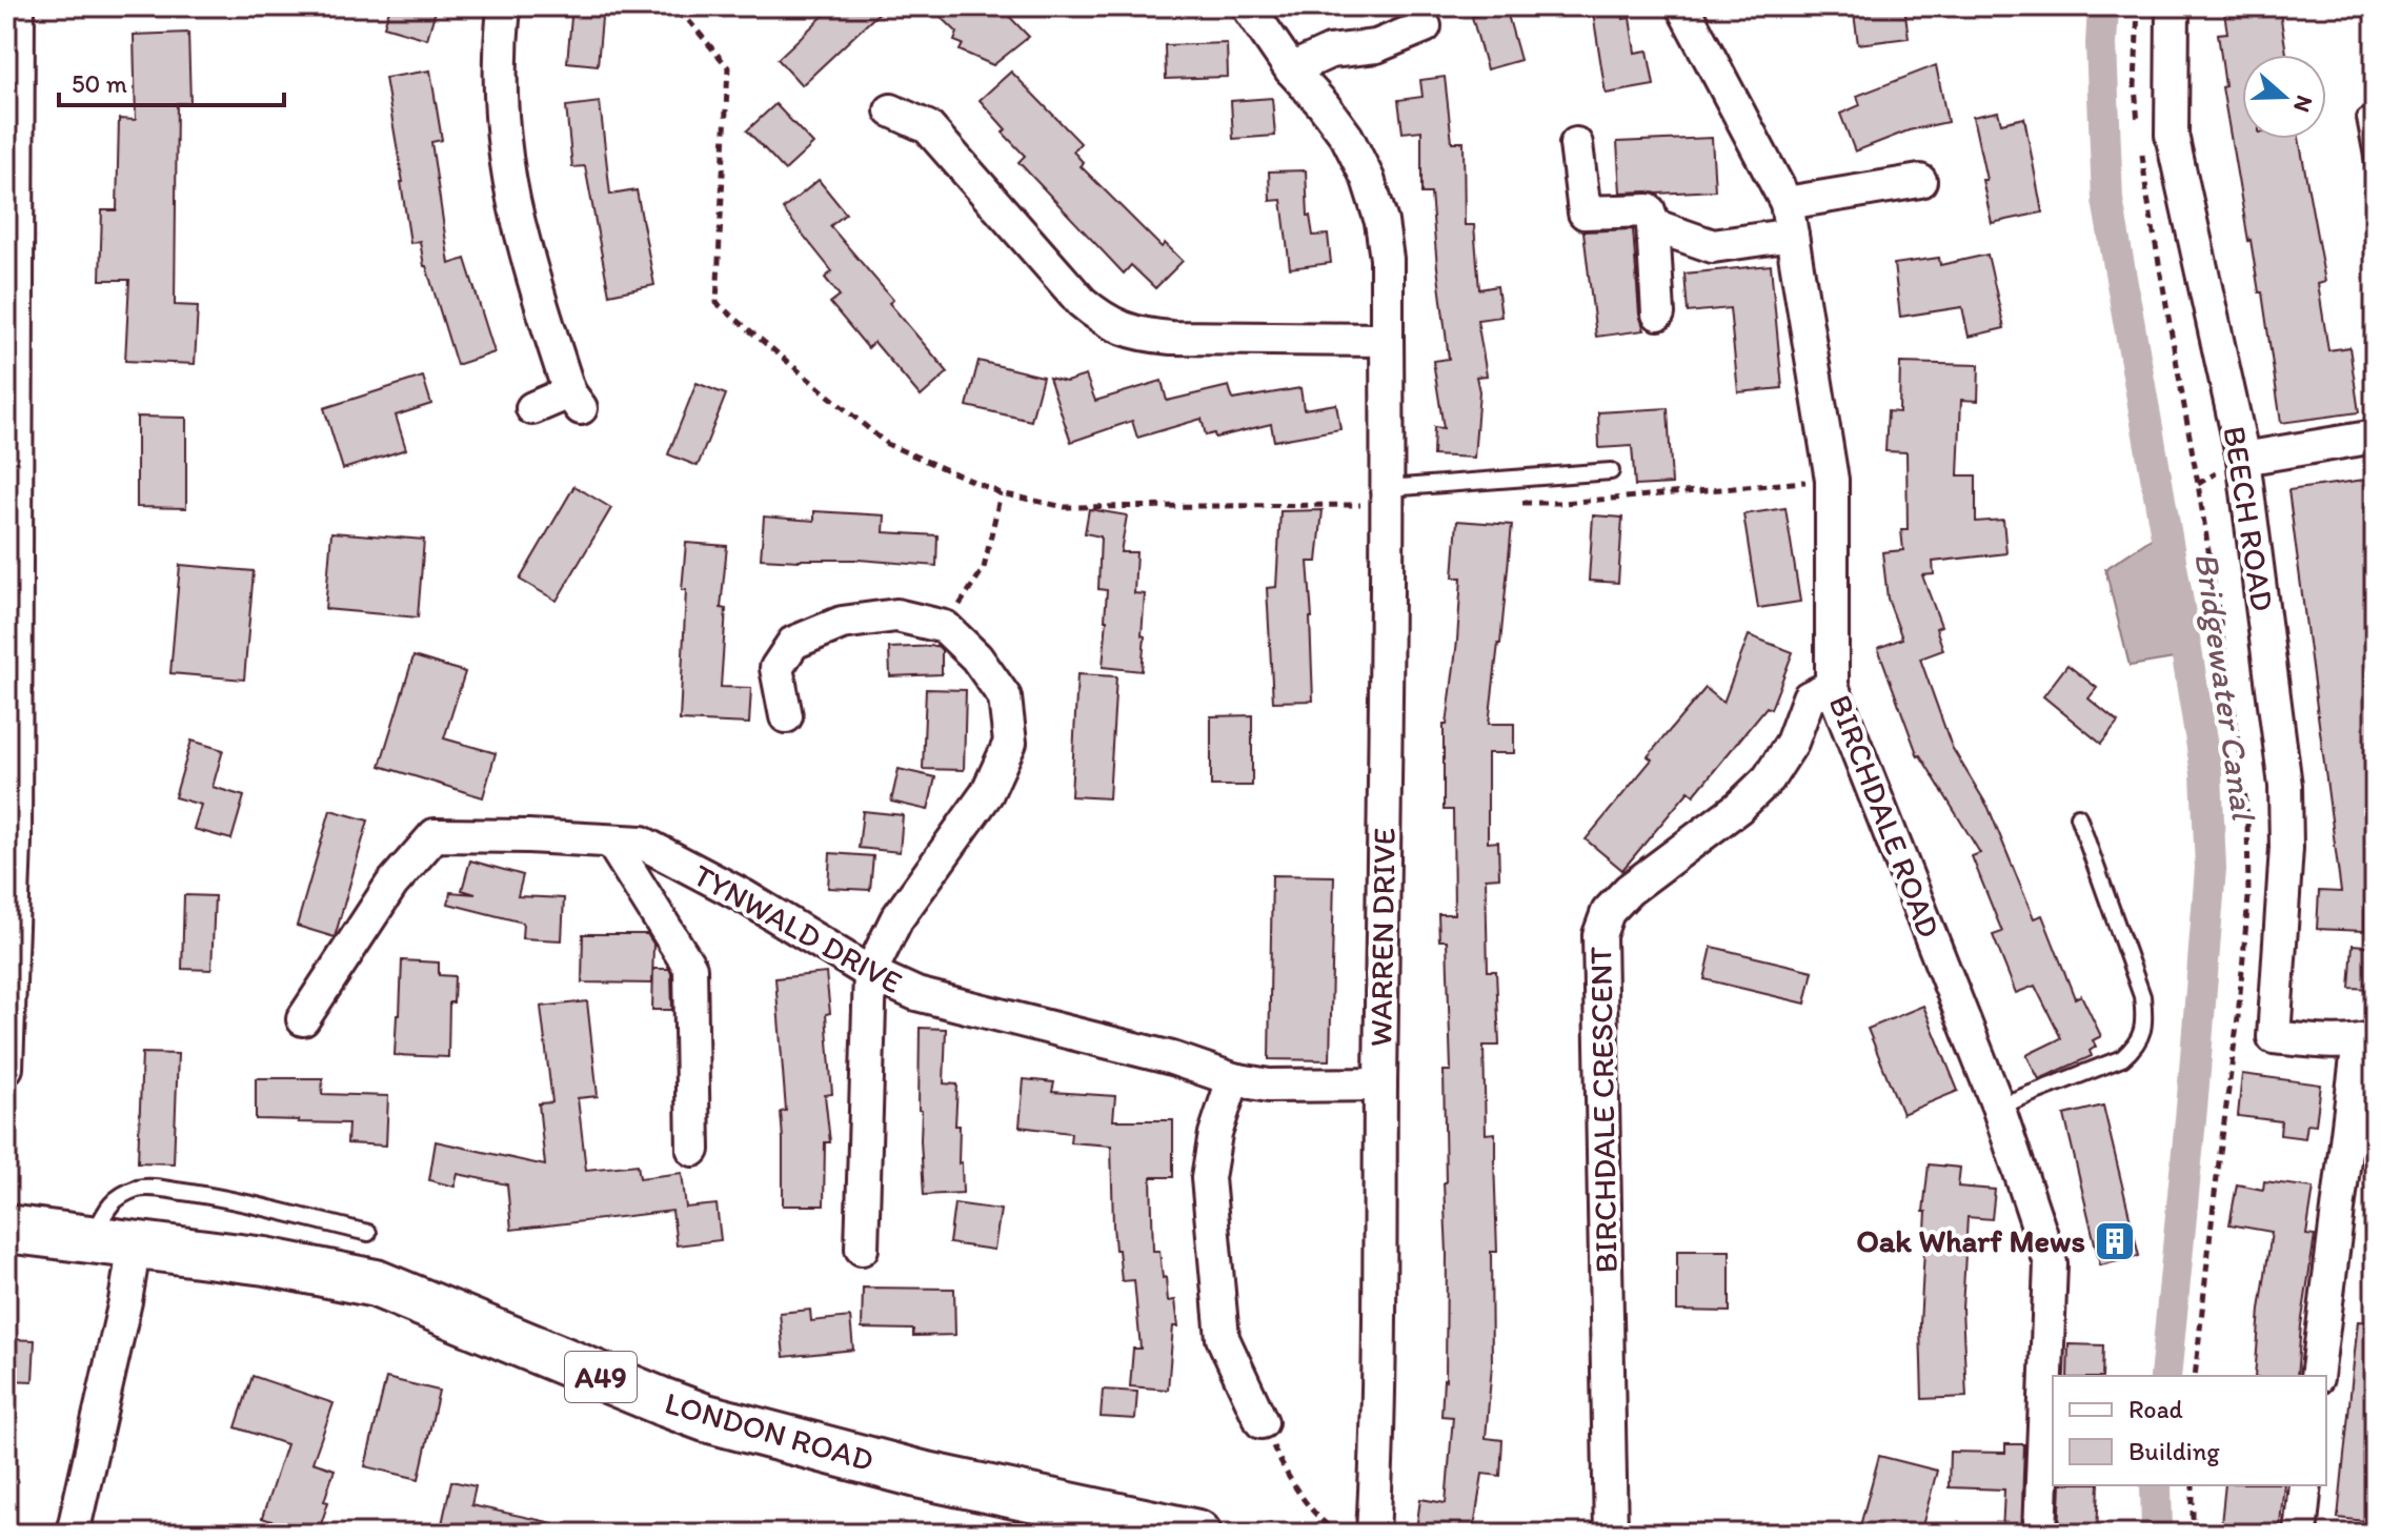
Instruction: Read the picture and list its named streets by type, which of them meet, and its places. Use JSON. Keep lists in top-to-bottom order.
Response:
{
  "streets": {
    "highway": ["A49", "LONDON ROAD"],
    "street": [
      "BEECH ROAD",
      "BIRCHDALE ROAD",
      "TYNWALD DRIVE",
      "WARREN DRIVE",
      "BIRCHDALE CRESCENT"
    ]
  },
  "crossings": [
    ["BIRCHDALE ROAD", "BIRCHDALE CRESCENT"],
    ["TYNWALD DRIVE", "WARREN DRIVE"]
  ],
  "water": ["Bridgewater Canal"],
  "places": {
    "building": ["Oak Wharf Mews"]
  },
  "legend": ["Road", "Building"],
  "scale_bar": "50 m",
  "north": "right"
}
